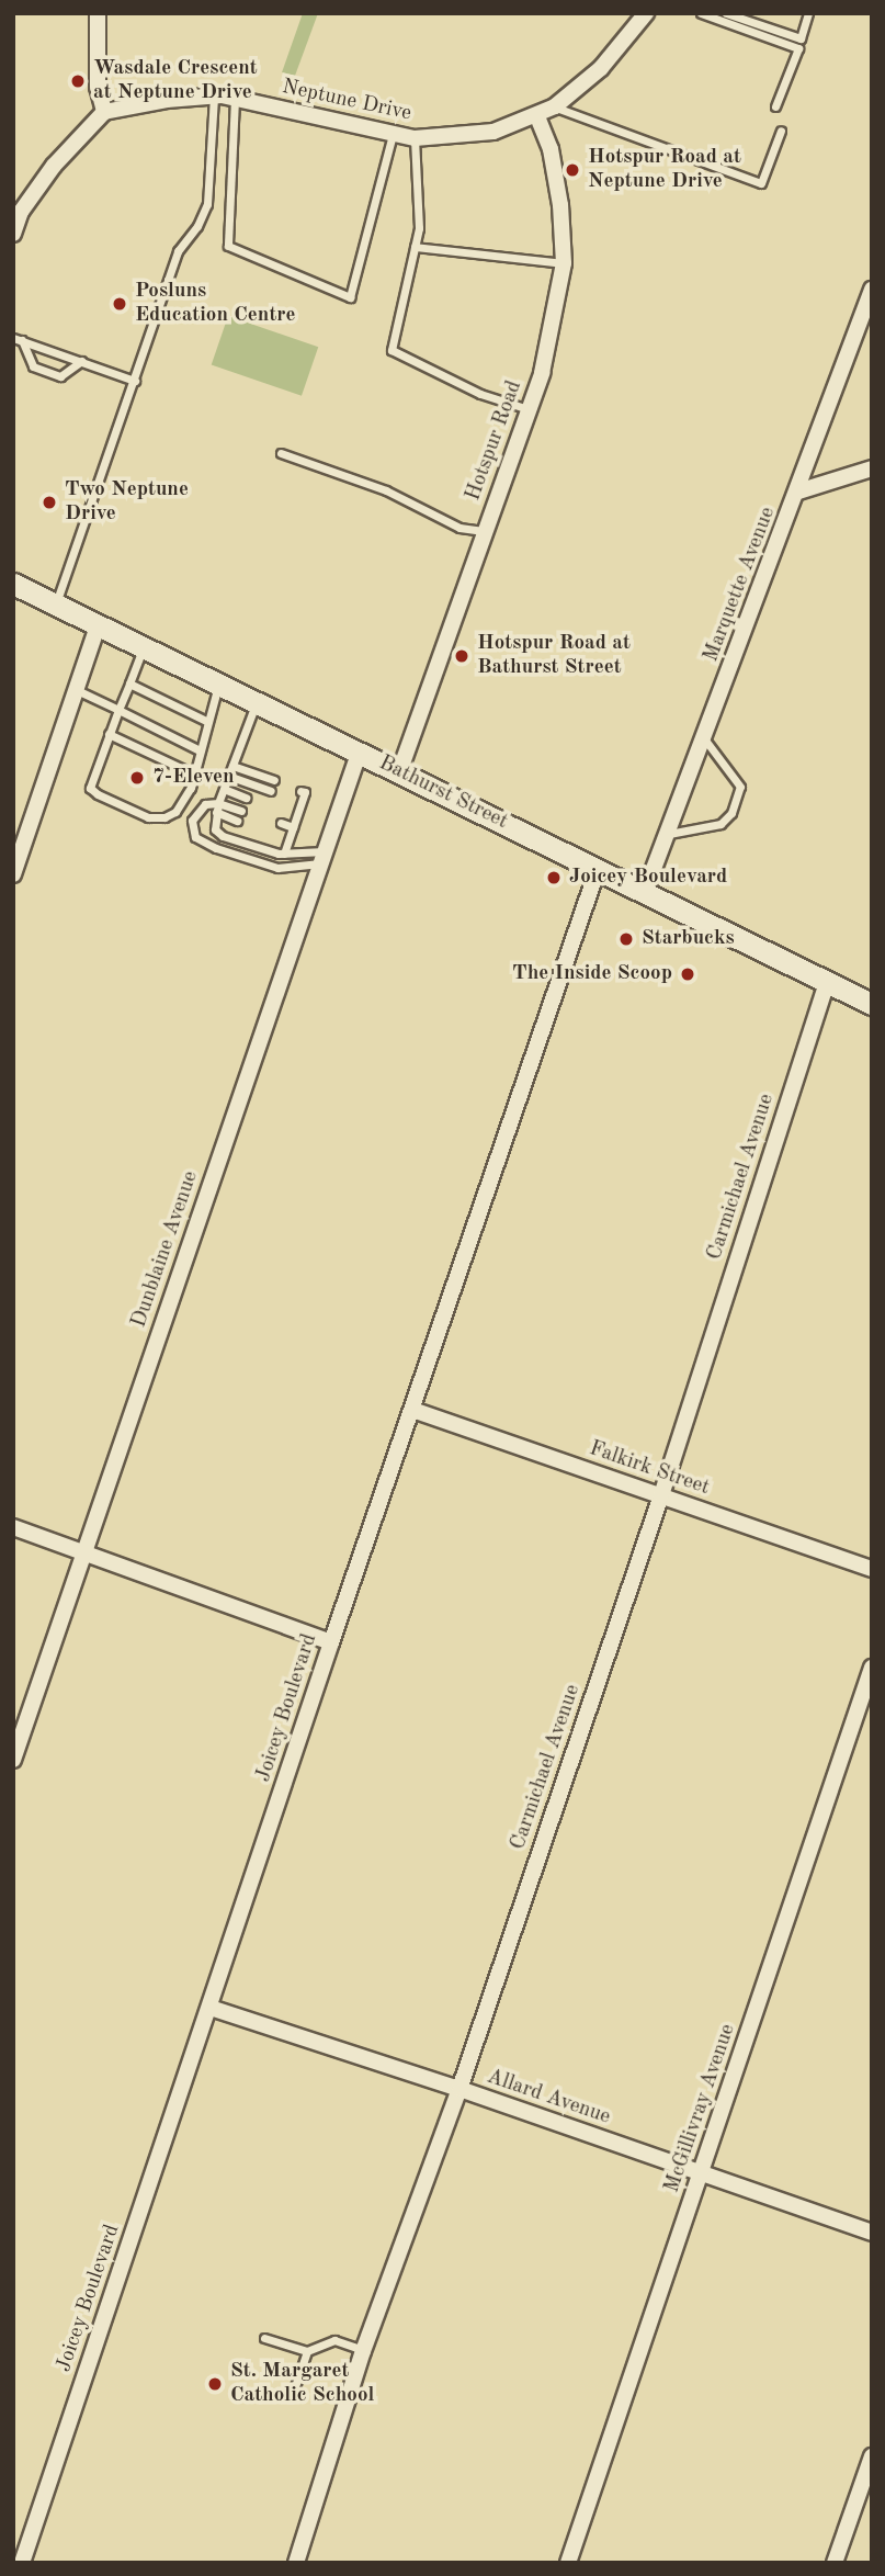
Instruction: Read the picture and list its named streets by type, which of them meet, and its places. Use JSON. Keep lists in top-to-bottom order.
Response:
{
  "streets": {
    "main road": ["Bathurst Street"],
    "street": [
      "Neptune Drive",
      "Hotspur Road",
      "Marquette Avenue",
      "Carmichael Avenue",
      "Dunblaine Avenue",
      "Falkirk Street",
      "Joicey Boulevard",
      "Allard Avenue",
      "McGillivray Avenue"
    ]
  },
  "crossings": [
    ["Neptune Drive", "Hotspur Road"],
    ["Hotspur Road", "Bathurst Street"],
    ["Marquette Avenue", "Bathurst Street"],
    ["Bathurst Street", "Carmichael Avenue"],
    ["Bathurst Street", "Dunblaine Avenue"],
    ["Bathurst Street", "Joicey Boulevard"],
    ["Carmichael Avenue", "Falkirk Street"],
    ["Carmichael Avenue", "Allard Avenue"],
    ["Falkirk Street", "Joicey Boulevard"],
    ["Joicey Boulevard", "Allard Avenue"],
    ["Allard Avenue", "McGillivray Avenue"]
  ],
  "places": [
    "Wasdale Crescent at Neptune Drive",
    "Hotspur Road at Neptune Drive",
    "Posluns Education Centre",
    "Two Neptune Drive",
    "Hotspur Road at Bathurst Street",
    "7-Eleven",
    "Joicey Boulevard",
    "Starbucks",
    "The Inside Scoop",
    "St. Margaret Catholic School"
  ]
}
